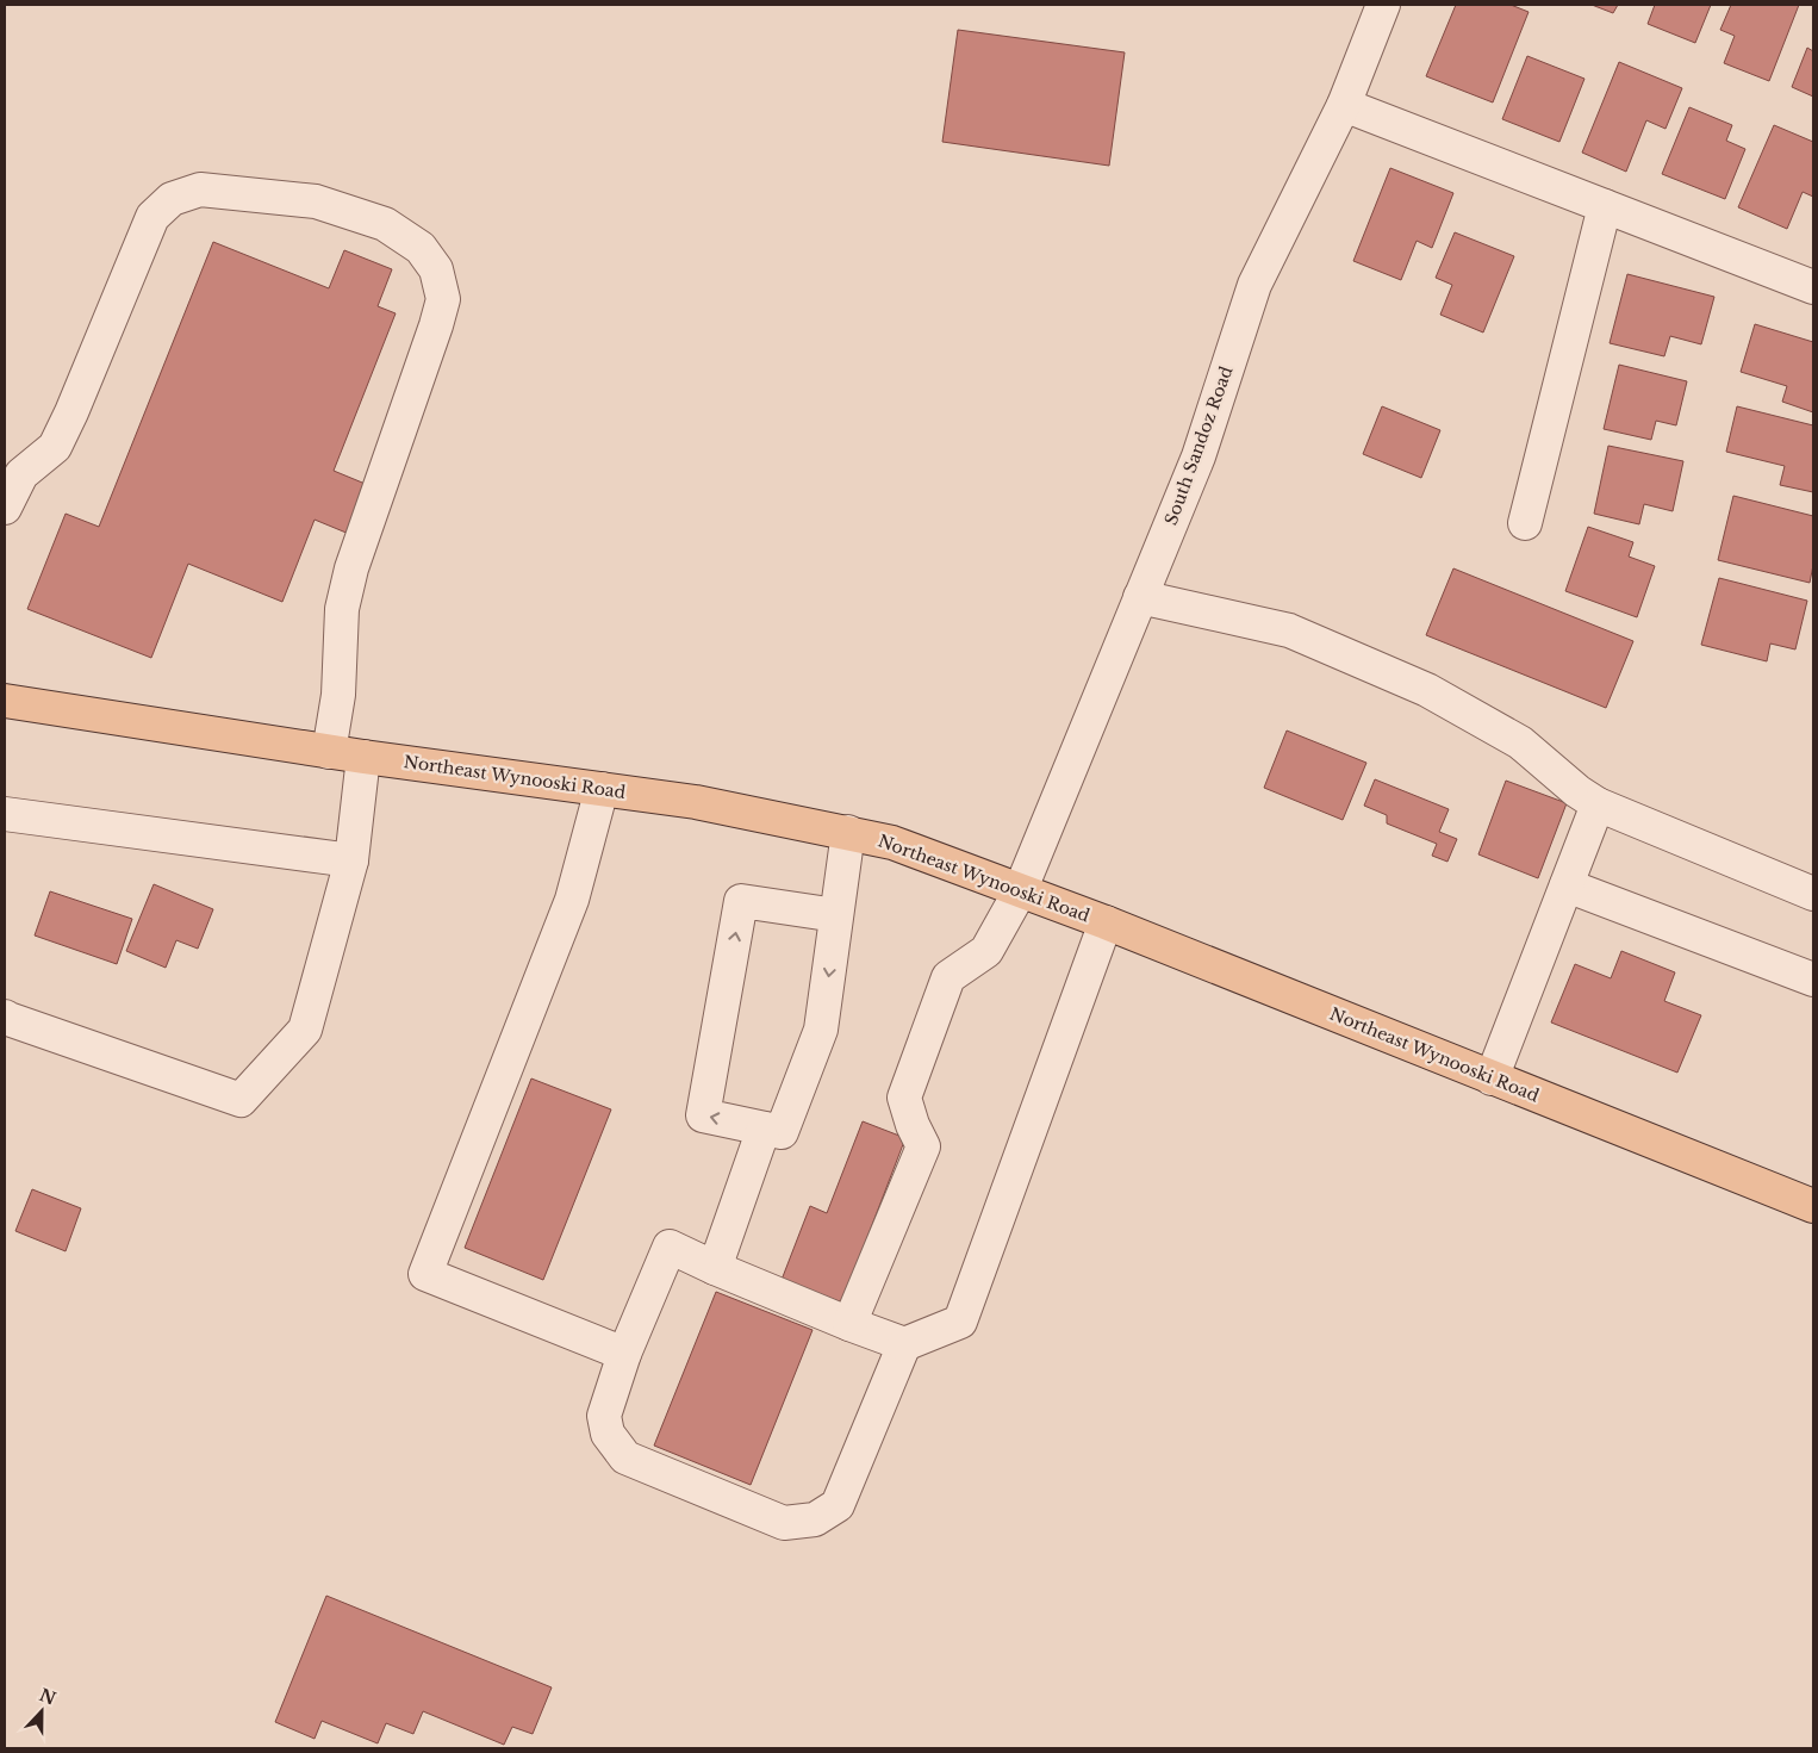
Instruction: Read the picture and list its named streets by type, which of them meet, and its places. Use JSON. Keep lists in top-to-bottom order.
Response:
{
  "streets": {
    "main road": ["Northeast Wynooski Road"],
    "street": ["South Sandoz Road"]
  },
  "crossings": [
    ["South Sandoz Road", "Northeast Wynooski Road"]
  ],
  "north": "top"
}
